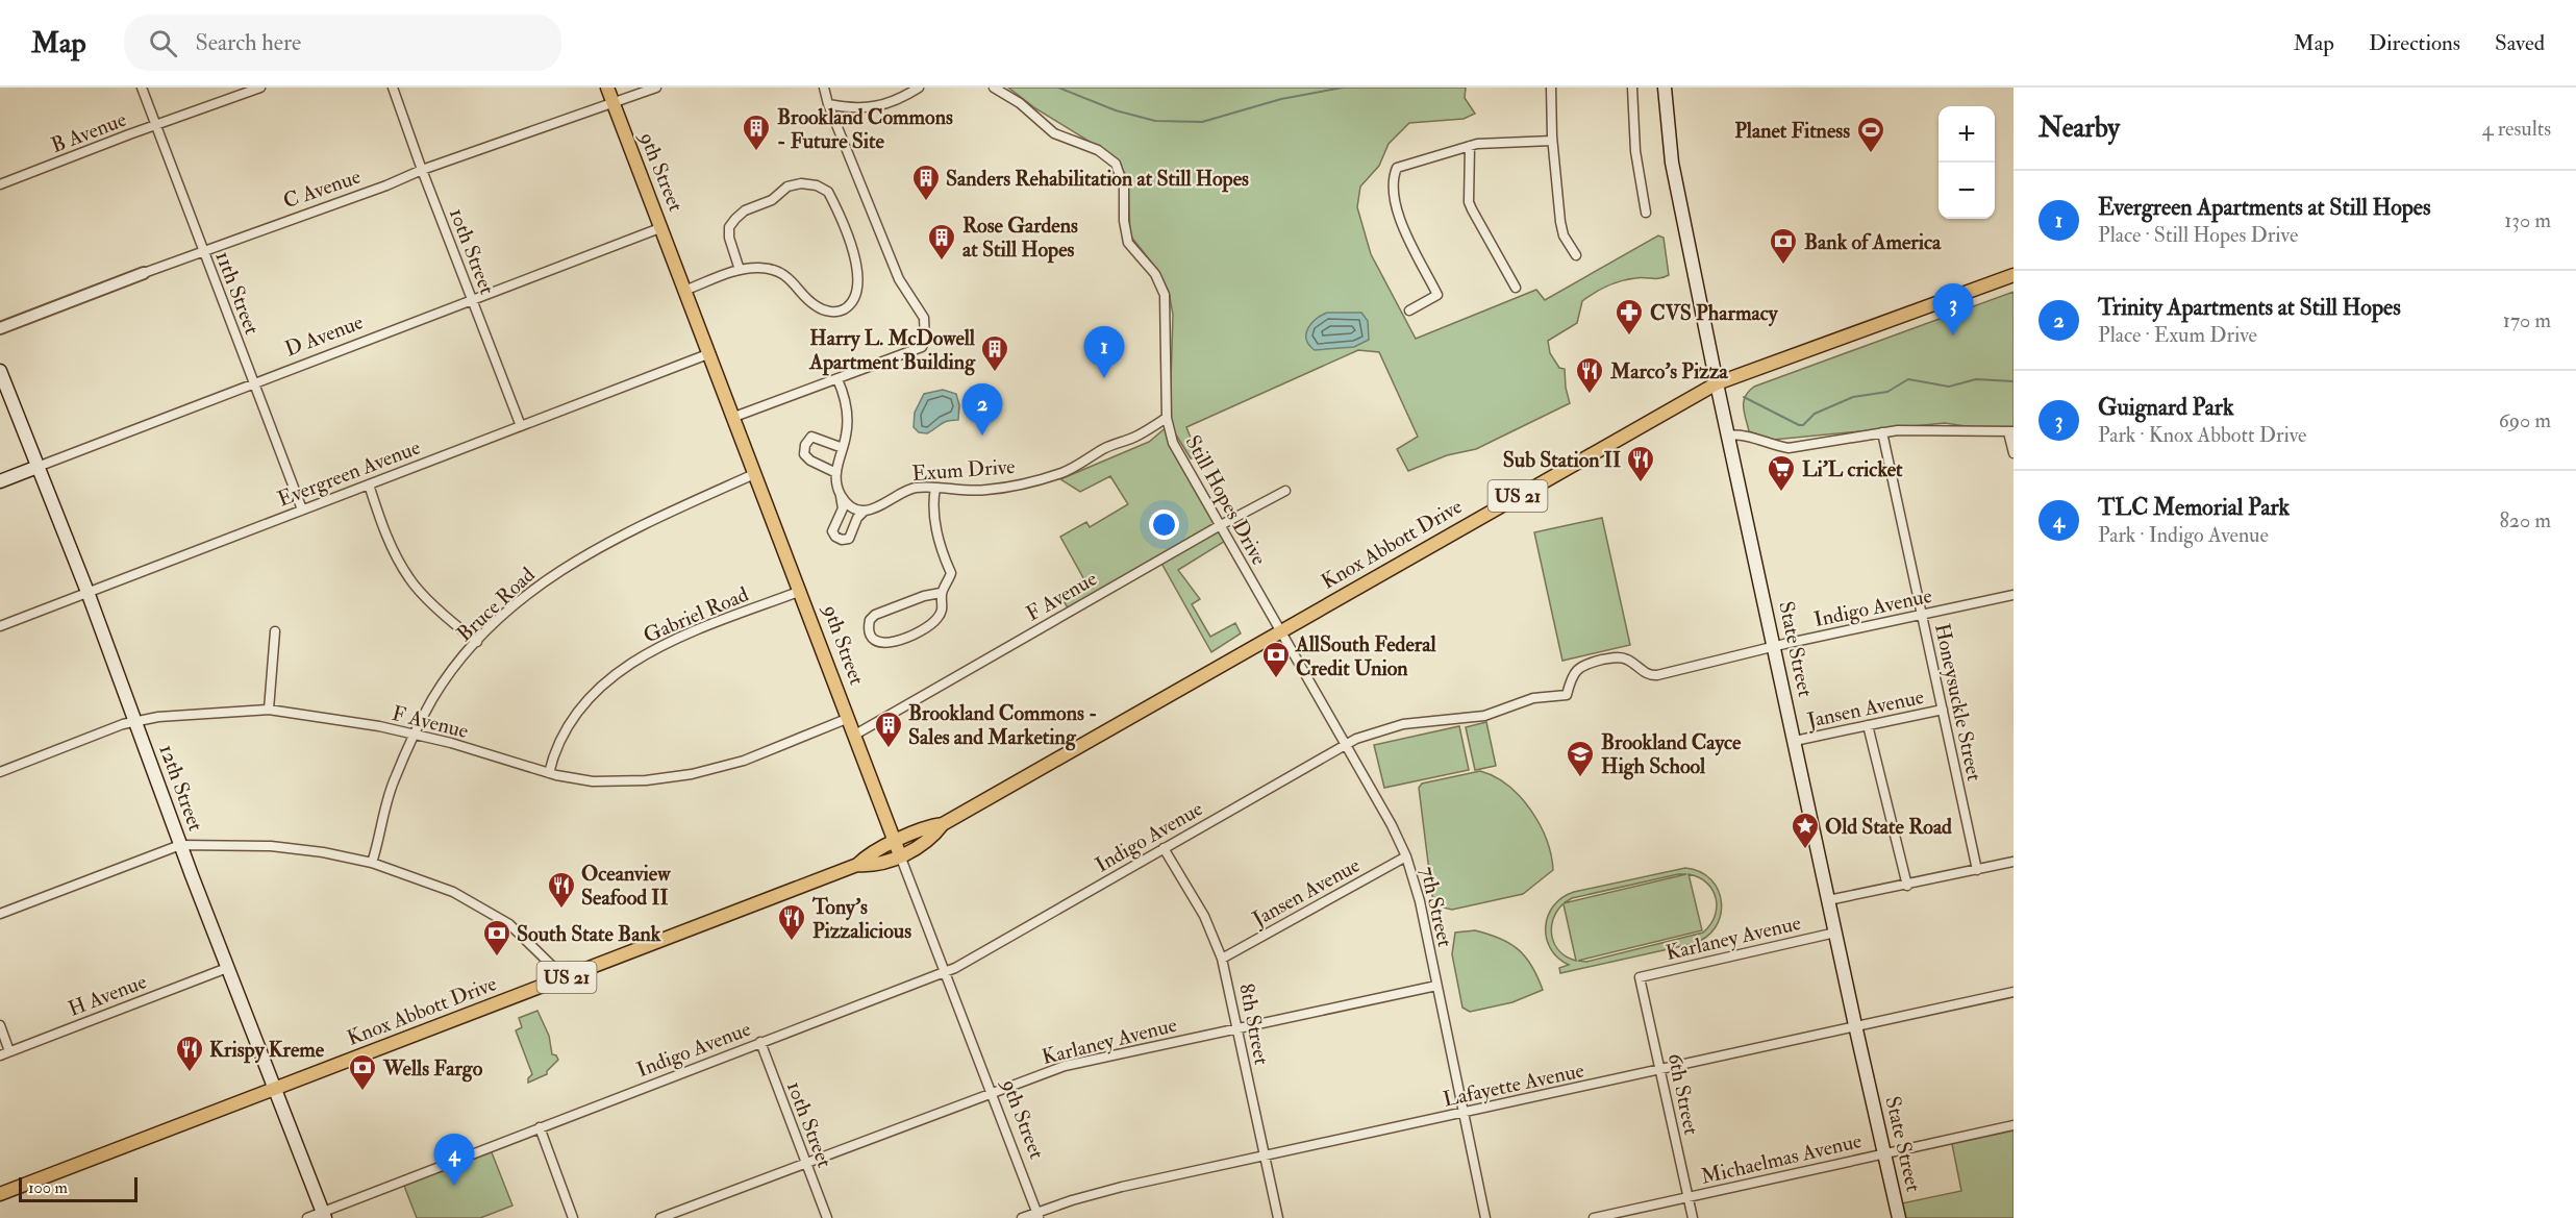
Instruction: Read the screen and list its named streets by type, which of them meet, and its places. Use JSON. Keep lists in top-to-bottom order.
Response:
{
  "streets": {
    "main road": [
      "9th Street",
      "D Avenue",
      "US 21",
      "Knox Abbott Drive",
      "State Street",
      "12th Street"
    ],
    "street": [
      "B Avenue",
      "C Avenue",
      "10th Street",
      "11th Street",
      "Exum Drive",
      "Evergreen Avenue",
      "Still Hopes Drive",
      "F Avenue",
      "Bruce Road",
      "Indigo Avenue",
      "Gabriel Road",
      "Honeysuckle Street",
      "Jansen Avenue",
      "7th Street",
      "Karlaney Avenue",
      "H Avenue",
      "8th Street",
      "Lafayette Avenue",
      "6th Street",
      "Michaelmas Avenue"
    ]
  },
  "crossings": [
    ["B Avenue", "11th Street"],
    ["9th Street", "C Avenue"],
    ["9th Street", "D Avenue"],
    ["9th Street", "Evergreen Avenue"],
    ["9th Street", "Knox Abbott Drive"],
    ["9th Street", "F Avenue"],
    ["9th Street", "Bruce Road"],
    ["9th Street", "Indigo Avenue"],
    ["9th Street", "Gabriel Road"],
    ["9th Street", "Karlaney Avenue"],
    ["9th Street", "Lafayette Avenue"],
    ["C Avenue", "10th Street"],
    ["C Avenue", "11th Street"],
    ["10th Street", "D Avenue"],
    ["10th Street", "Evergreen Avenue"],
    ["10th Street", "Indigo Avenue"],
    ["10th Street", "Karlaney Avenue"],
    ["11th Street", "D Avenue"],
    ["11th Street", "Evergreen Avenue"],
    ["D Avenue", "12th Street"],
    ["Exum Drive", "Still Hopes Drive"],
    ["Evergreen Avenue", "12th Street"],
    ["Still Hopes Drive", "Knox Abbott Drive"],
    ["Still Hopes Drive", "F Avenue"],
    ["Still Hopes Drive", "7th Street"],
    ["Knox Abbott Drive", "State Street"],
    ["Knox Abbott Drive", "12th Street"],
    ["Knox Abbott Drive", "7th Street"],
    ["F Avenue", "Bruce Road"],
    ["F Avenue", "Gabriel Road"],
    ["F Avenue", "12th Street"],
    ["Indigo Avenue", "State Street"],
    ["Indigo Avenue", "Honeysuckle Street"],
    ["Indigo Avenue", "12th Street"],
    ["Indigo Avenue", "7th Street"],
    ["Indigo Avenue", "8th Street"],
    ["State Street", "Jansen Avenue"],
    ["State Street", "Karlaney Avenue"],
    ["State Street", "Lafayette Avenue"],
    ["State Street", "Michaelmas Avenue"],
    ["Honeysuckle Street", "Jansen Avenue"],
    ["Jansen Avenue", "7th Street"],
    ["Jansen Avenue", "8th Street"],
    ["12th Street", "H Avenue"],
    ["7th Street", "Karlaney Avenue"],
    ["7th Street", "Lafayette Avenue"],
    ["Karlaney Avenue", "8th Street"],
    ["Karlaney Avenue", "6th Street"],
    ["8th Street", "Lafayette Avenue"],
    ["Lafayette Avenue", "6th Street"],
    ["6th Street", "Michaelmas Avenue"]
  ],
  "places": {
    "building": [
      "Brookland Commons - Future Site",
      "Sanders Rehabilitation at Still Hopes",
      "Rose Gardens at Still Hopes",
      "Harry L. McDowell Apartment Building",
      "Brookland Commons - Sales and Marketing"
    ],
    "sports": ["Planet Fitness"],
    "bank": [
      "Bank of America",
      "AllSouth Federal Credit Union",
      "South State Bank",
      "Wells Fargo"
    ],
    "pharmacy": ["CVS Pharmacy"],
    "restaurant": [
      "Marco's Pizza",
      "Sub Station II",
      "Oceanview Seafood II",
      "Tony's Pizzalicious",
      "Krispy Kreme"
    ],
    "supermarket": ["Li'L cricket"],
    "school or university": ["Brookland Cayce High School"],
    "place": ["Old State Road"]
  },
  "scale_bar": "100 m",
  "page": {
    "header": "Map",
    "search": "Search here",
    "nav": ["Map", "Directions", "Saved"],
    "heading": ["Nearby", "4 results"],
    "map_buttons": ["+", "−"],
    "list": [
      {
        "mark": "1",
        "name": "Evergreen Apartments at Still Hopes",
        "note": "Place · Still Hopes Drive",
        "value": "130 m"
      },
      {
        "mark": "2",
        "name": "Trinity Apartments at Still Hopes",
        "note": "Place · Exum Drive",
        "value": "170 m"
      },
      {
        "mark": "3",
        "name": "Guignard Park",
        "note": "Park · Knox Abbott Drive",
        "value": "690 m"
      },
      {
        "mark": "4",
        "name": "TLC Memorial Park",
        "note": "Park · Indigo Avenue",
        "value": "820 m"
      }
    ],
    "pins": [
      "3",
      "1",
      "2",
      "4"
    ],
    "scale": "100 m"
  }
}
